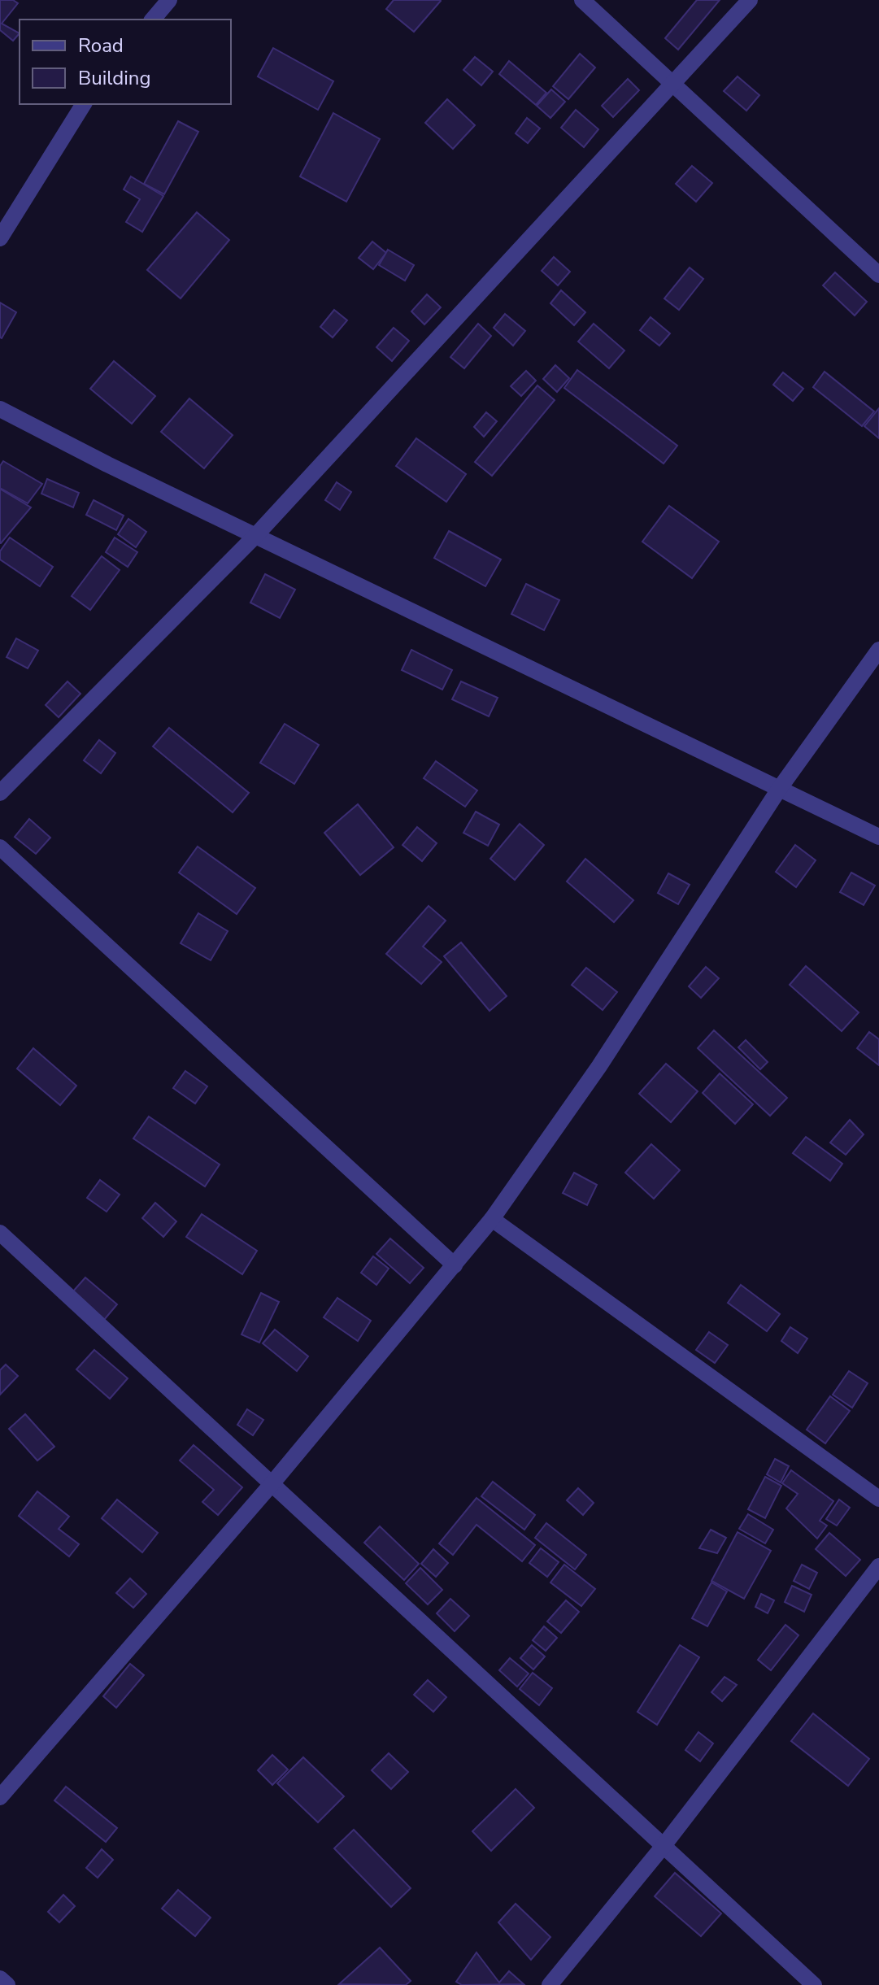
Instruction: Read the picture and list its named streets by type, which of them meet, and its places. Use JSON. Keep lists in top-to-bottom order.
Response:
{
  "legend": ["Road", "Building"]
}
